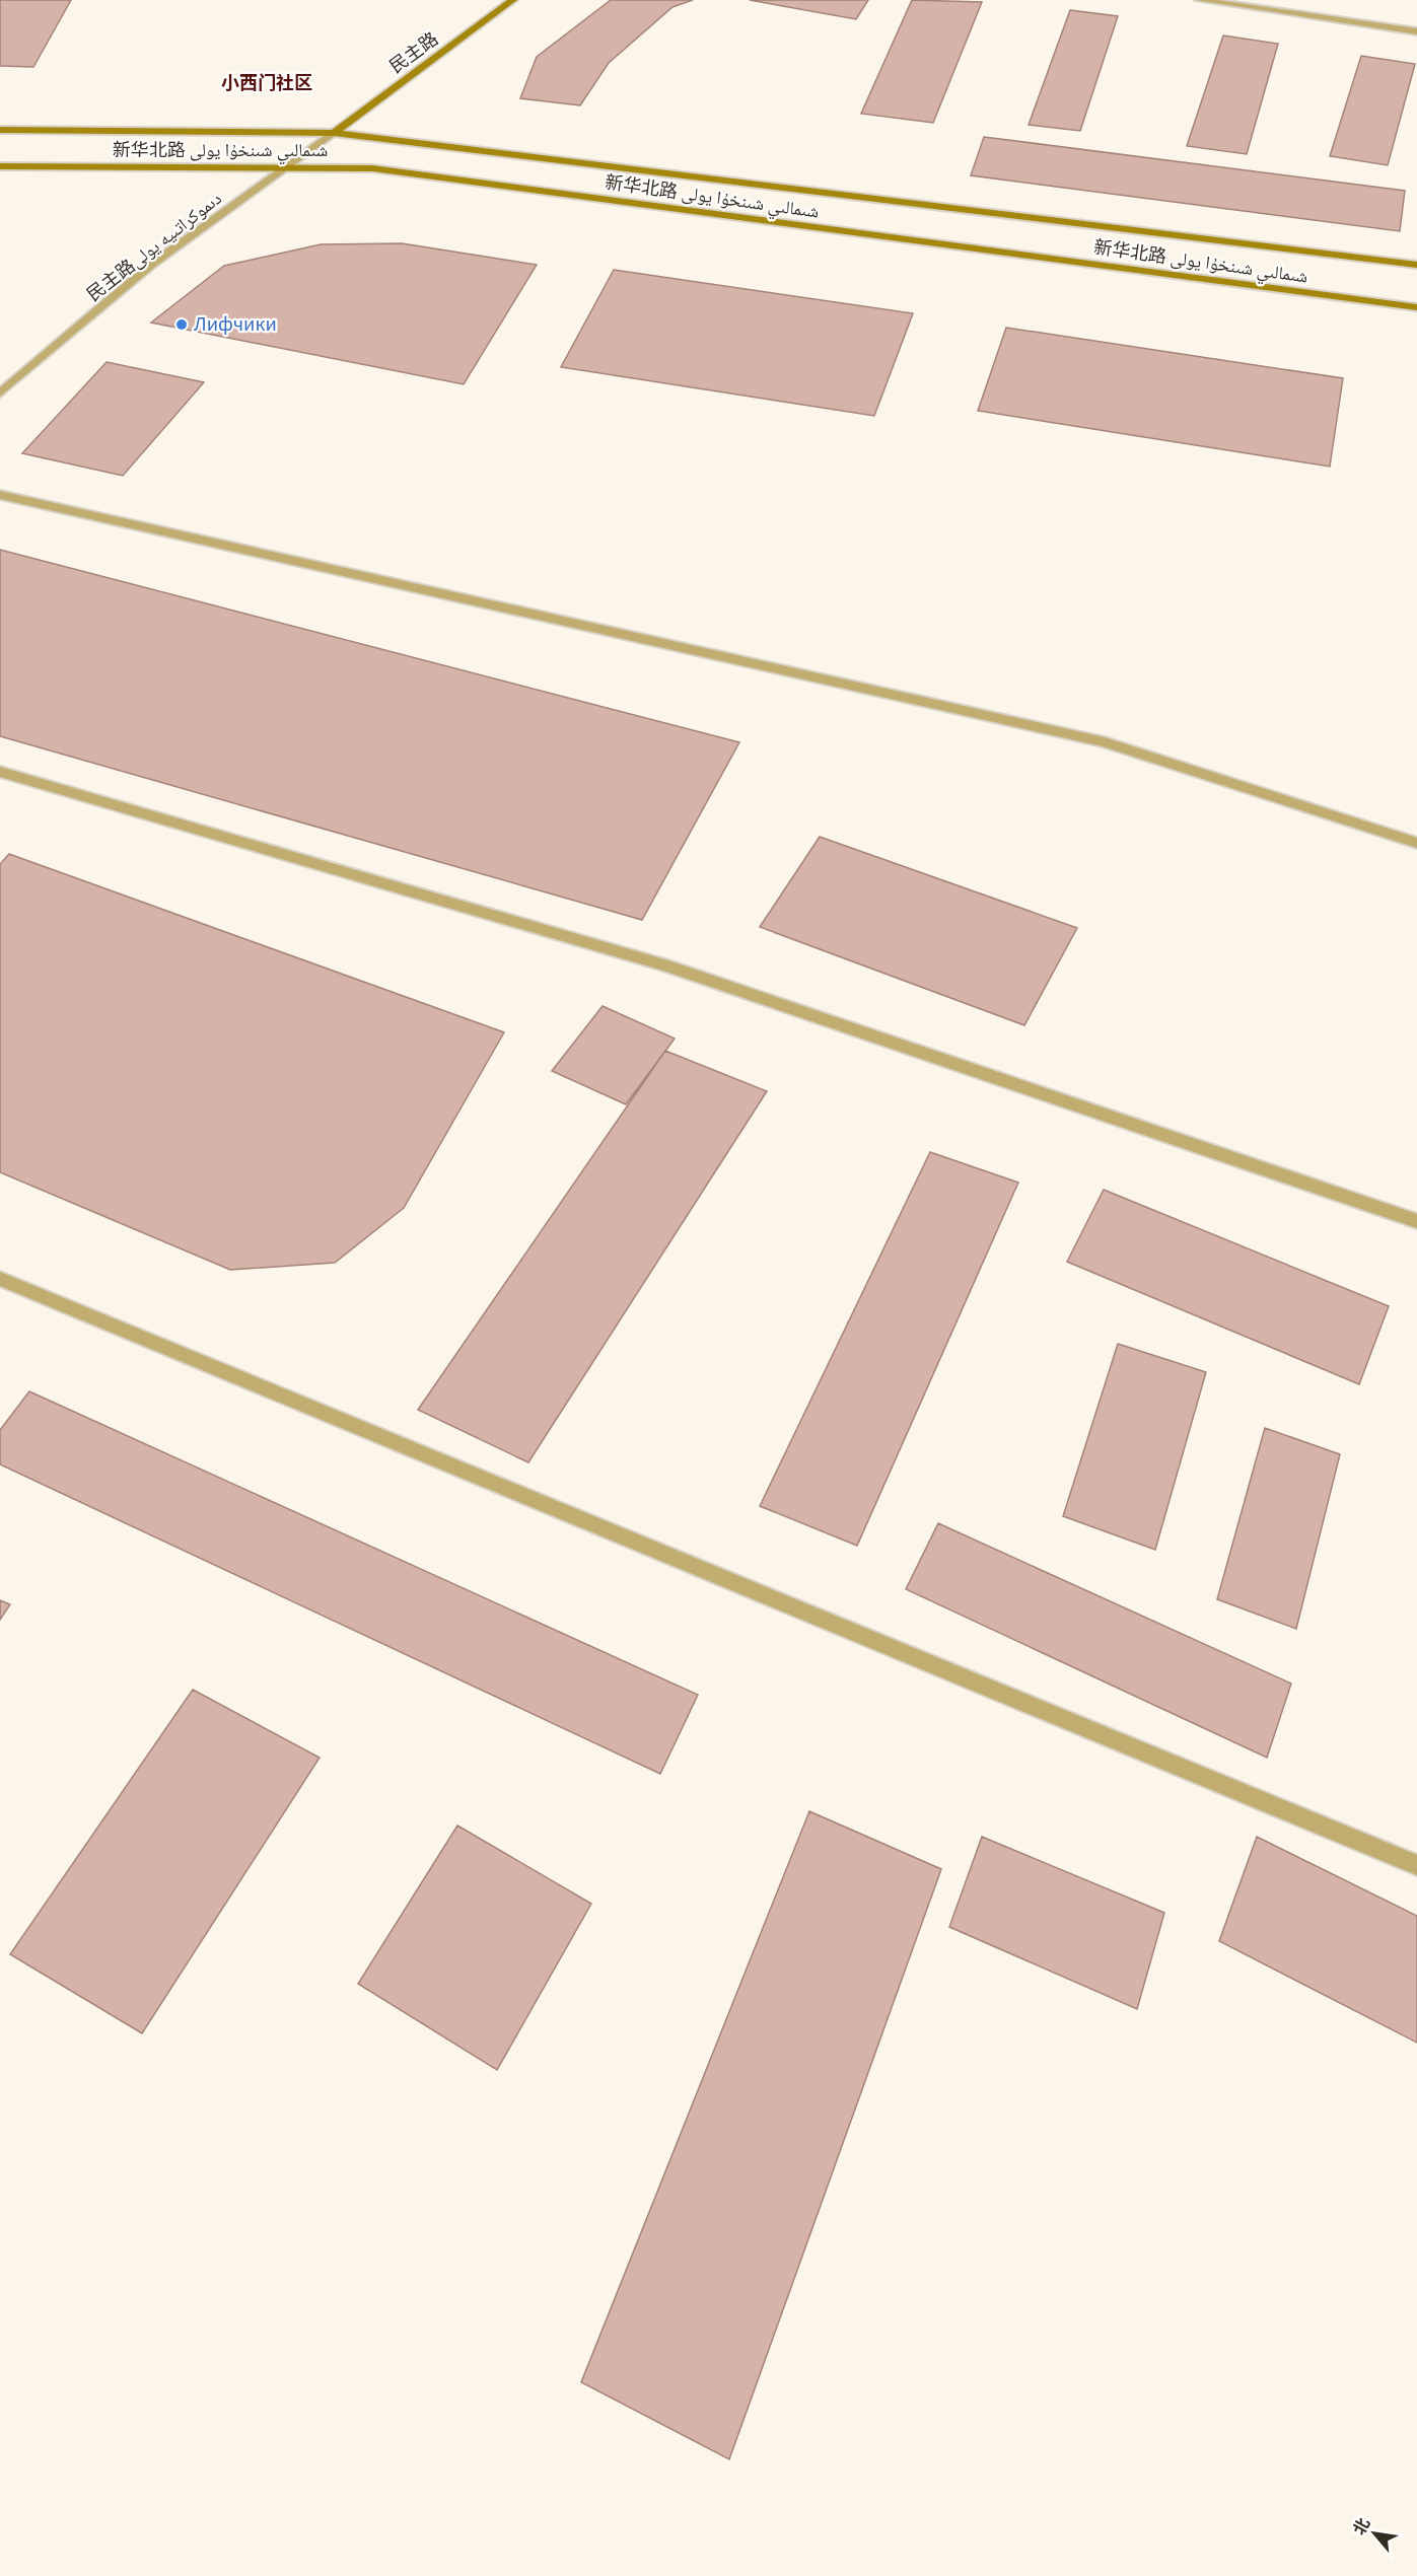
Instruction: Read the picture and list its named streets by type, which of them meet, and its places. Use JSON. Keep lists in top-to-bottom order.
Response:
{
  "streets": {
    "main road": ["民主路", "新华北路 شىمالىي شىنخۇا يولى"],
    "street": ["民主路دىموكراتىيە يولى"]
  },
  "crossings": [
    ["民主路", "新华北路 شىمالىي شىنخۇا يولى"],
    ["民主路", "民主路دىموكراتىيە يولى"],
    ["新华北路 شىمالىي شىنخۇا يولى", "民主路دىموكراتىيە يولى"]
  ],
  "districts": ["小西门社区"],
  "places": ["Лифчики"],
  "north": "top left"
}
